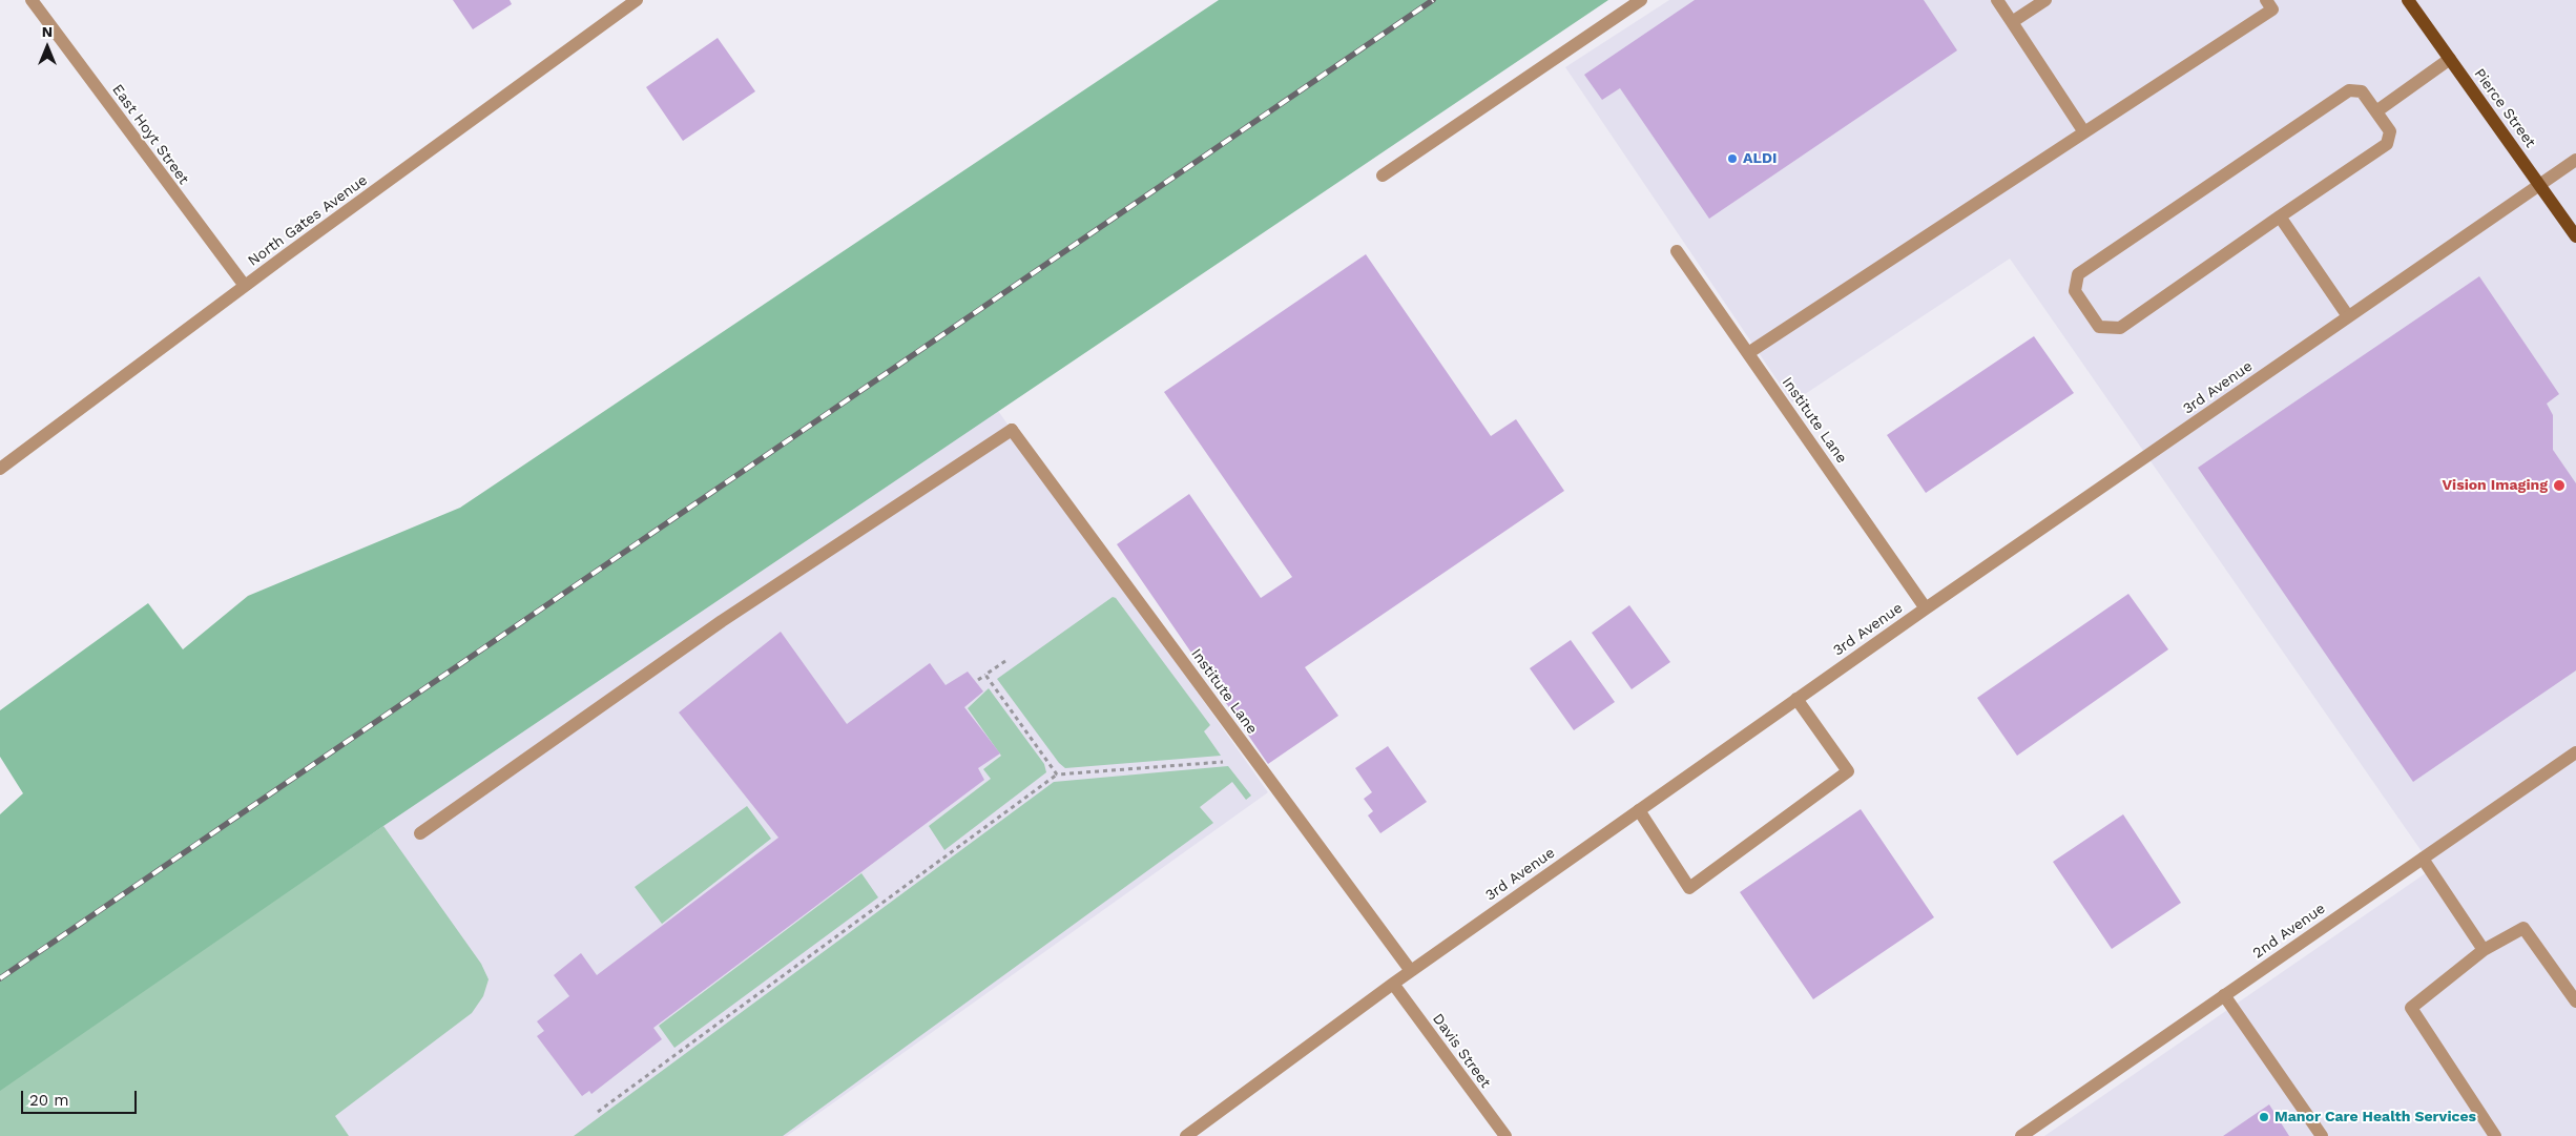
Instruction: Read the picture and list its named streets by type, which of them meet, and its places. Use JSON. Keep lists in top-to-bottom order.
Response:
{
  "streets": {
    "main road": ["Pierce Street"],
    "street": [
      "East Hoyt Street",
      "North Gates Avenue",
      "3rd Avenue",
      "Institute Lane",
      "2nd Avenue",
      "Davis Street"
    ]
  },
  "crossings": [
    ["Pierce Street", "3rd Avenue"],
    ["East Hoyt Street", "North Gates Avenue"],
    ["3rd Avenue", "Institute Lane"],
    ["3rd Avenue", "Davis Street"]
  ],
  "places": ["ALDI", "Vision Imaging", "Manor Care Health Services"],
  "scale_bar": "20 m",
  "north": "top"
}
